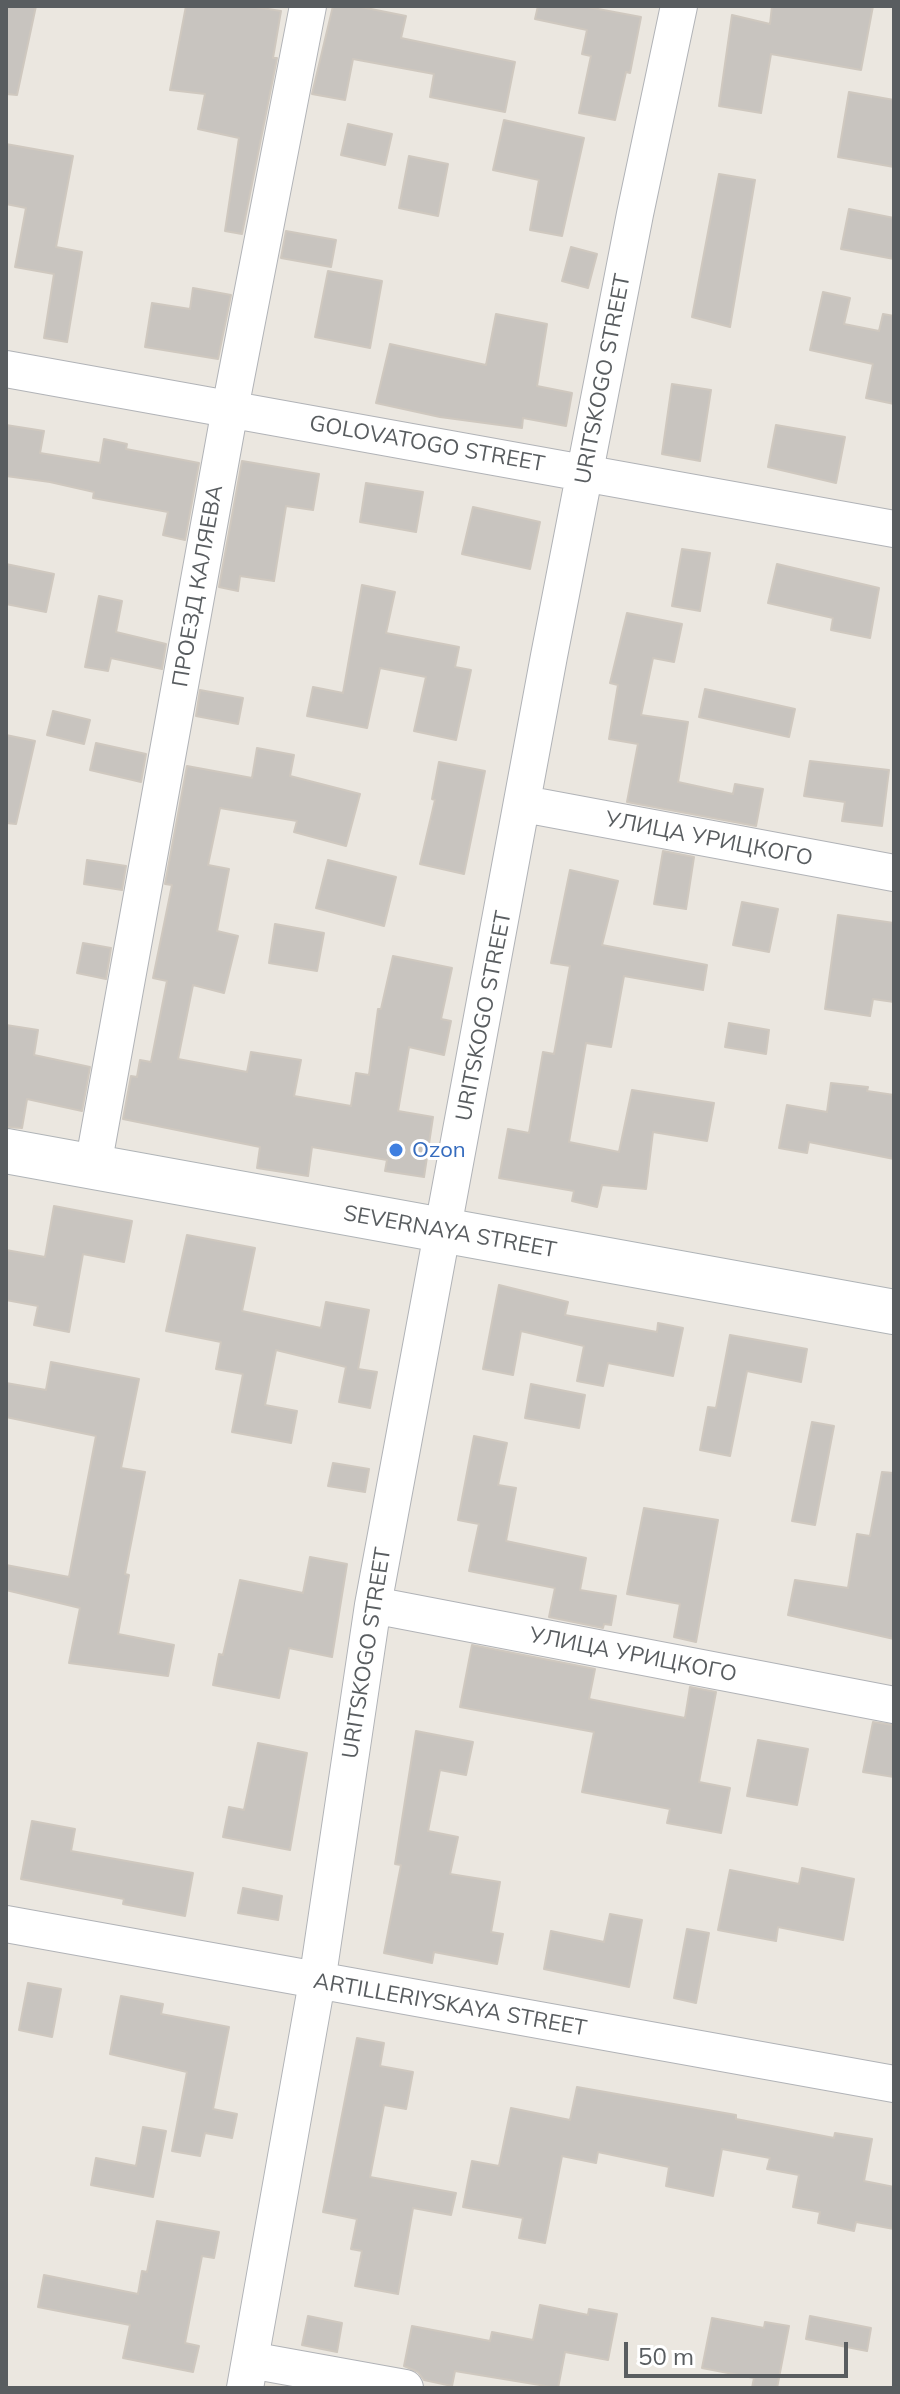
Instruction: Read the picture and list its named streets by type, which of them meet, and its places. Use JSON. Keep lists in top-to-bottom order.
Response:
{
  "streets": {
    "main road": ["SEVERNAYA STREET"],
    "street": [
      "URITSKOGO STREET",
      "GOLOVATOGO STREET",
      "ПРОЕЗД КАЛЯЕВА",
      "УЛИЦА УРИЦКОГО",
      "ARTILLERIYSKAYA STREET"
    ]
  },
  "crossings": [
    ["URITSKOGO STREET", "GOLOVATOGO STREET"],
    ["URITSKOGO STREET", "УЛИЦА УРИЦКОГО"],
    ["URITSKOGO STREET", "SEVERNAYA STREET"],
    ["URITSKOGO STREET", "ARTILLERIYSKAYA STREET"],
    ["GOLOVATOGO STREET", "ПРОЕЗД КАЛЯЕВА"],
    ["ПРОЕЗД КАЛЯЕВА", "SEVERNAYA STREET"]
  ],
  "places": ["Ozon"],
  "scale_bar": "50 m"
}
